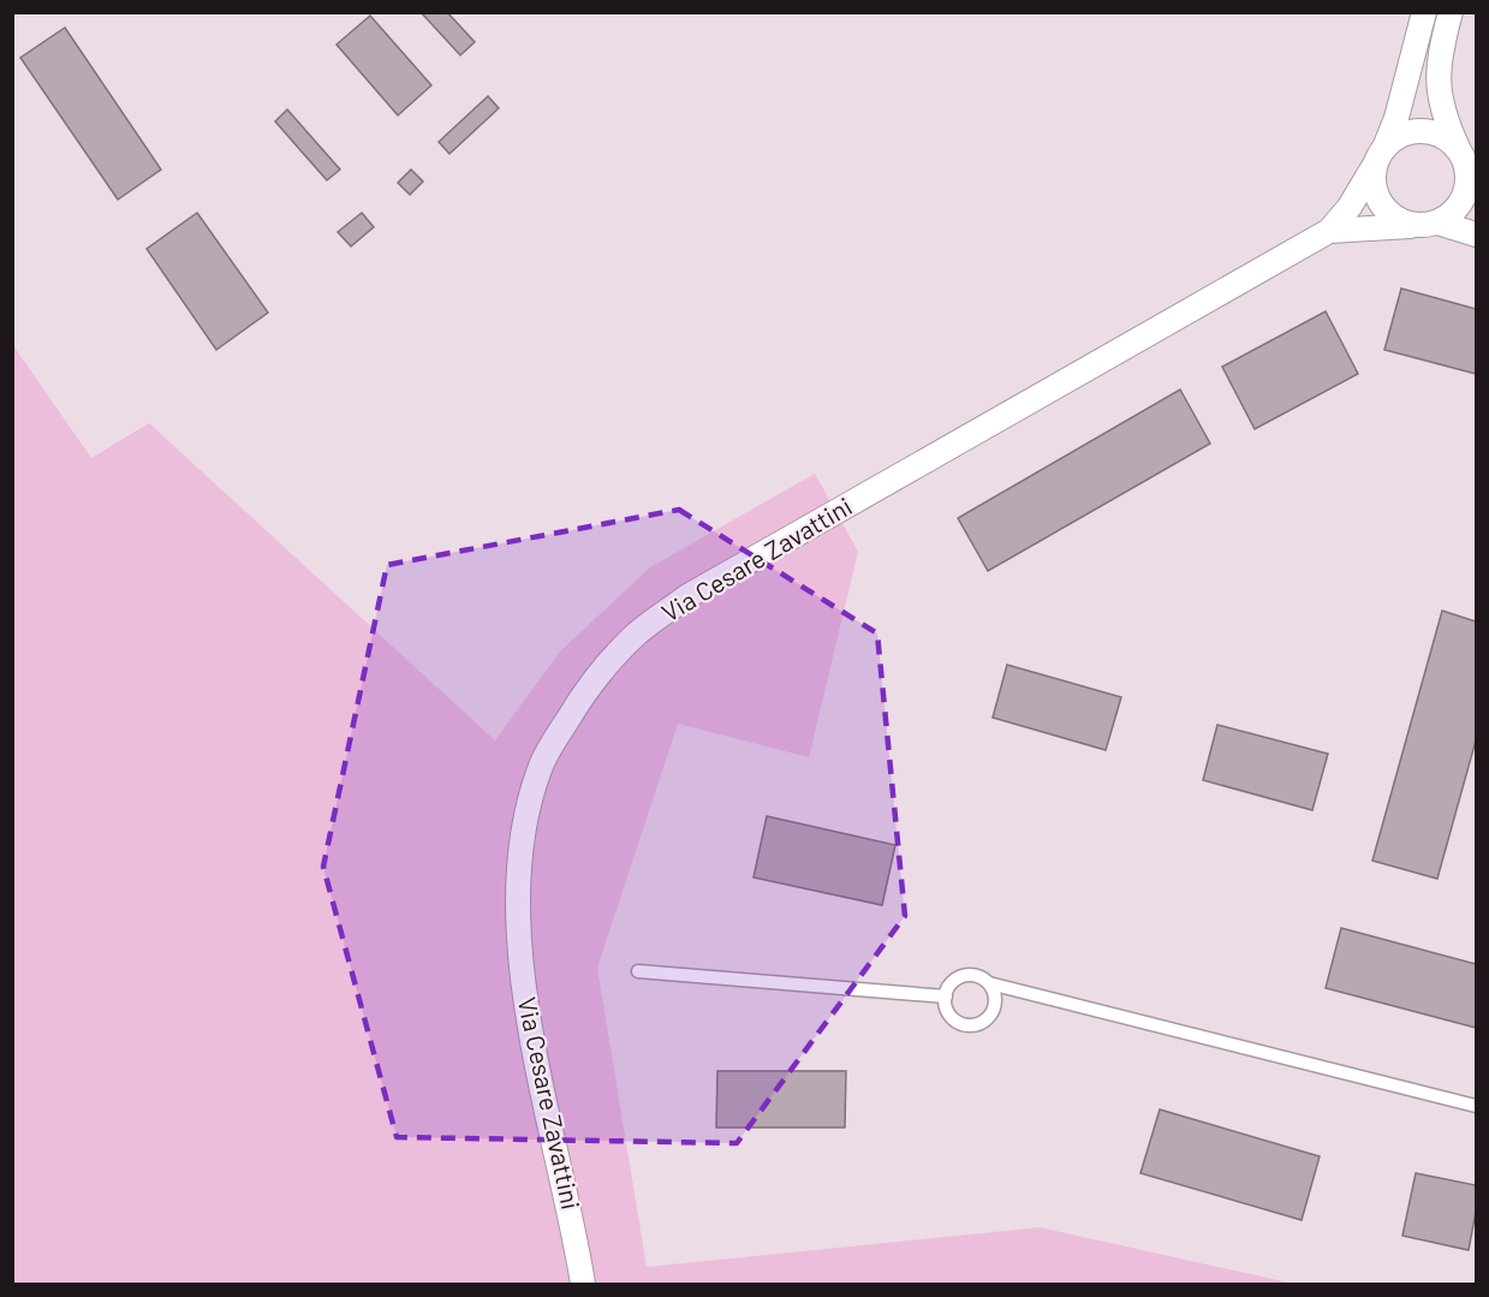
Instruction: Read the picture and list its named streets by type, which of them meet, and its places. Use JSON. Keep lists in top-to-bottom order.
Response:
{
  "streets": {
    "street": ["Via Cesare Zavattini"]
  }
}
